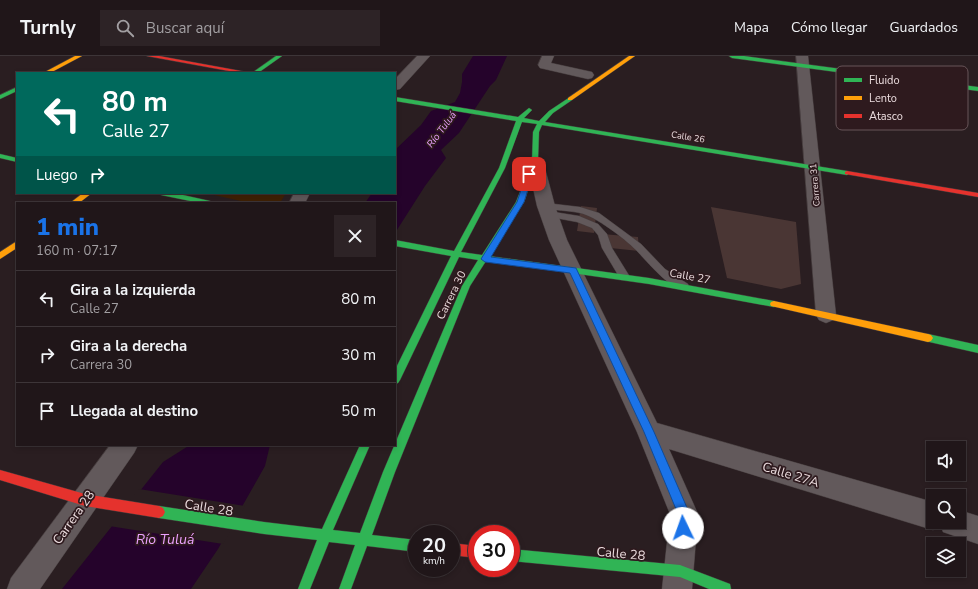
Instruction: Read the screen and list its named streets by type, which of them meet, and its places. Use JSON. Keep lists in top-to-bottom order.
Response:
{
  "streets": {
    "main road": [
      "Calle 26",
      "Calle 27",
      "Carrera 30",
      "Calle 28"
    ],
    "street": ["Carrera 31", "Calle 27A", "Carrera 28"]
  },
  "crossings": [
    ["Calle 26", "Carrera 31"],
    ["Calle 26", "Carrera 30"],
    ["Carrera 31", "Calle 27"],
    ["Calle 27", "Carrera 30"],
    ["Carrera 30", "Calle 28"],
    ["Calle 28", "Carrera 28"]
  ],
  "water": ["Río Tuluá"],
  "legend": ["Fluido", "Lento", "Atasco"],
  "page": {
    "header": "Turnly",
    "search": "Buscar aquí",
    "nav": ["Mapa", "Cómo llegar", "Guardados"],
    "turn": ["80 m", "Calle 27"],
    "then": "Luego",
    "heading": ["1 min", "160 m · 07:17"],
    "list": [
      {
        "name": "Gira a la izquierda",
        "note": "Calle 27",
        "value": "80 m"
      },
      {
        "name": "Gira a la derecha",
        "note": "Carrera 30",
        "value": "30 m"
      },
      {
        "name": "Llegada al destino",
        "value": "50 m"
      }
    ],
    "speed": "20 km/h",
    "limit": "30"
  }
}
